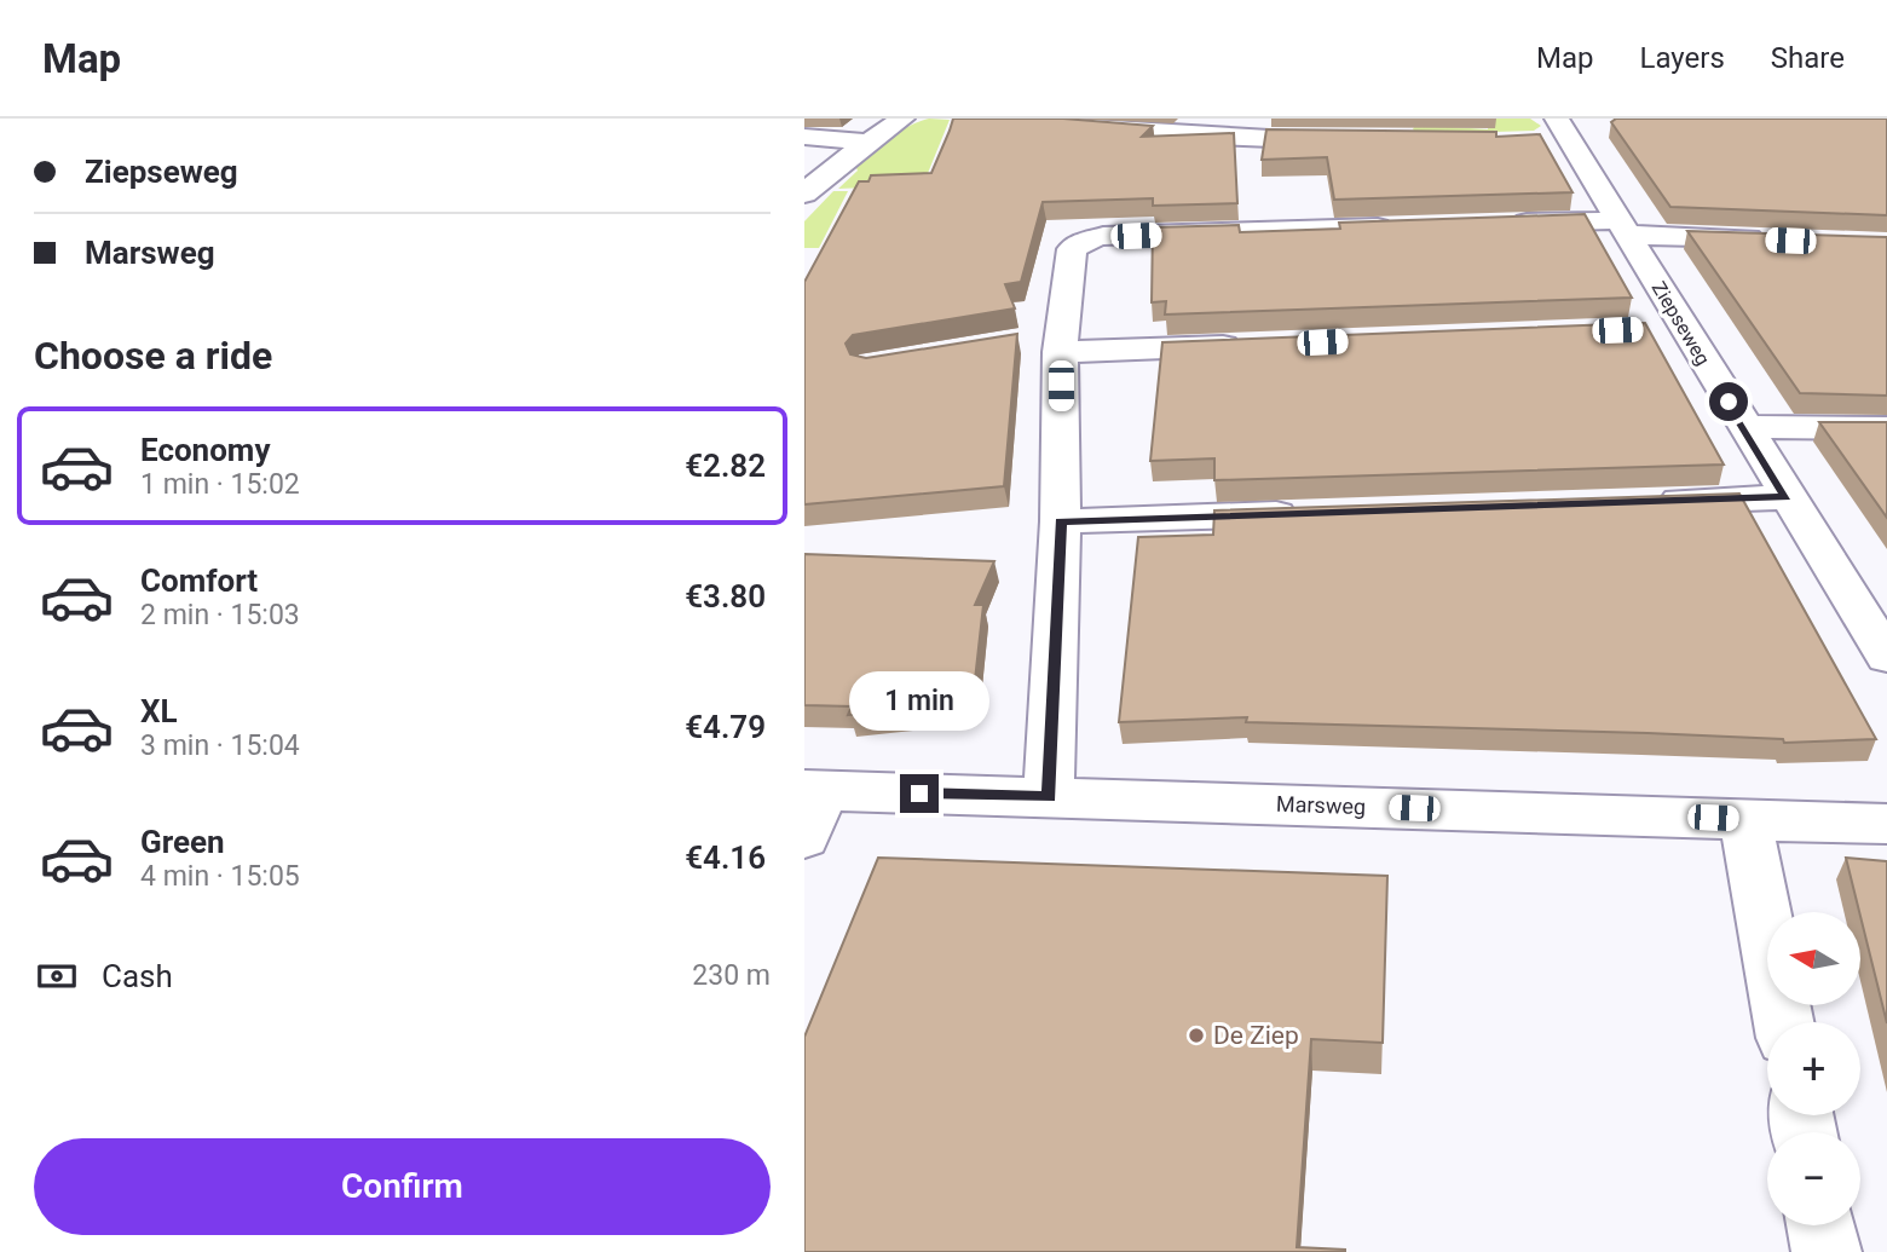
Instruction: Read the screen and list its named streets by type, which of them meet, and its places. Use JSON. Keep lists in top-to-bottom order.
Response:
{
  "streets": {
    "street": ["Ziepseweg", "Marsweg"]
  },
  "places": ["De Ziep"],
  "north": "left",
  "page": {
    "header": "Map",
    "nav": ["Map", "Layers", "Share"],
    "banner": ["Ziepseweg", "Marsweg"],
    "heading": "Choose a ride",
    "list": [
      {
        "name": "Economy",
        "note": "1 min · 15:02",
        "value": "€2.82"
      },
      {
        "name": "Comfort",
        "note": "2 min · 15:03",
        "value": "€3.80"
      },
      {
        "name": "XL",
        "note": "3 min · 15:04",
        "value": "€4.79"
      },
      {
        "name": "Green",
        "note": "4 min · 15:05",
        "value": "€4.16"
      }
    ],
    "bubble": "1 min",
    "map_buttons": ["+", "−"],
    "pay": ["Cash", "230 m"],
    "buttons": "Confirm"
  }
}
